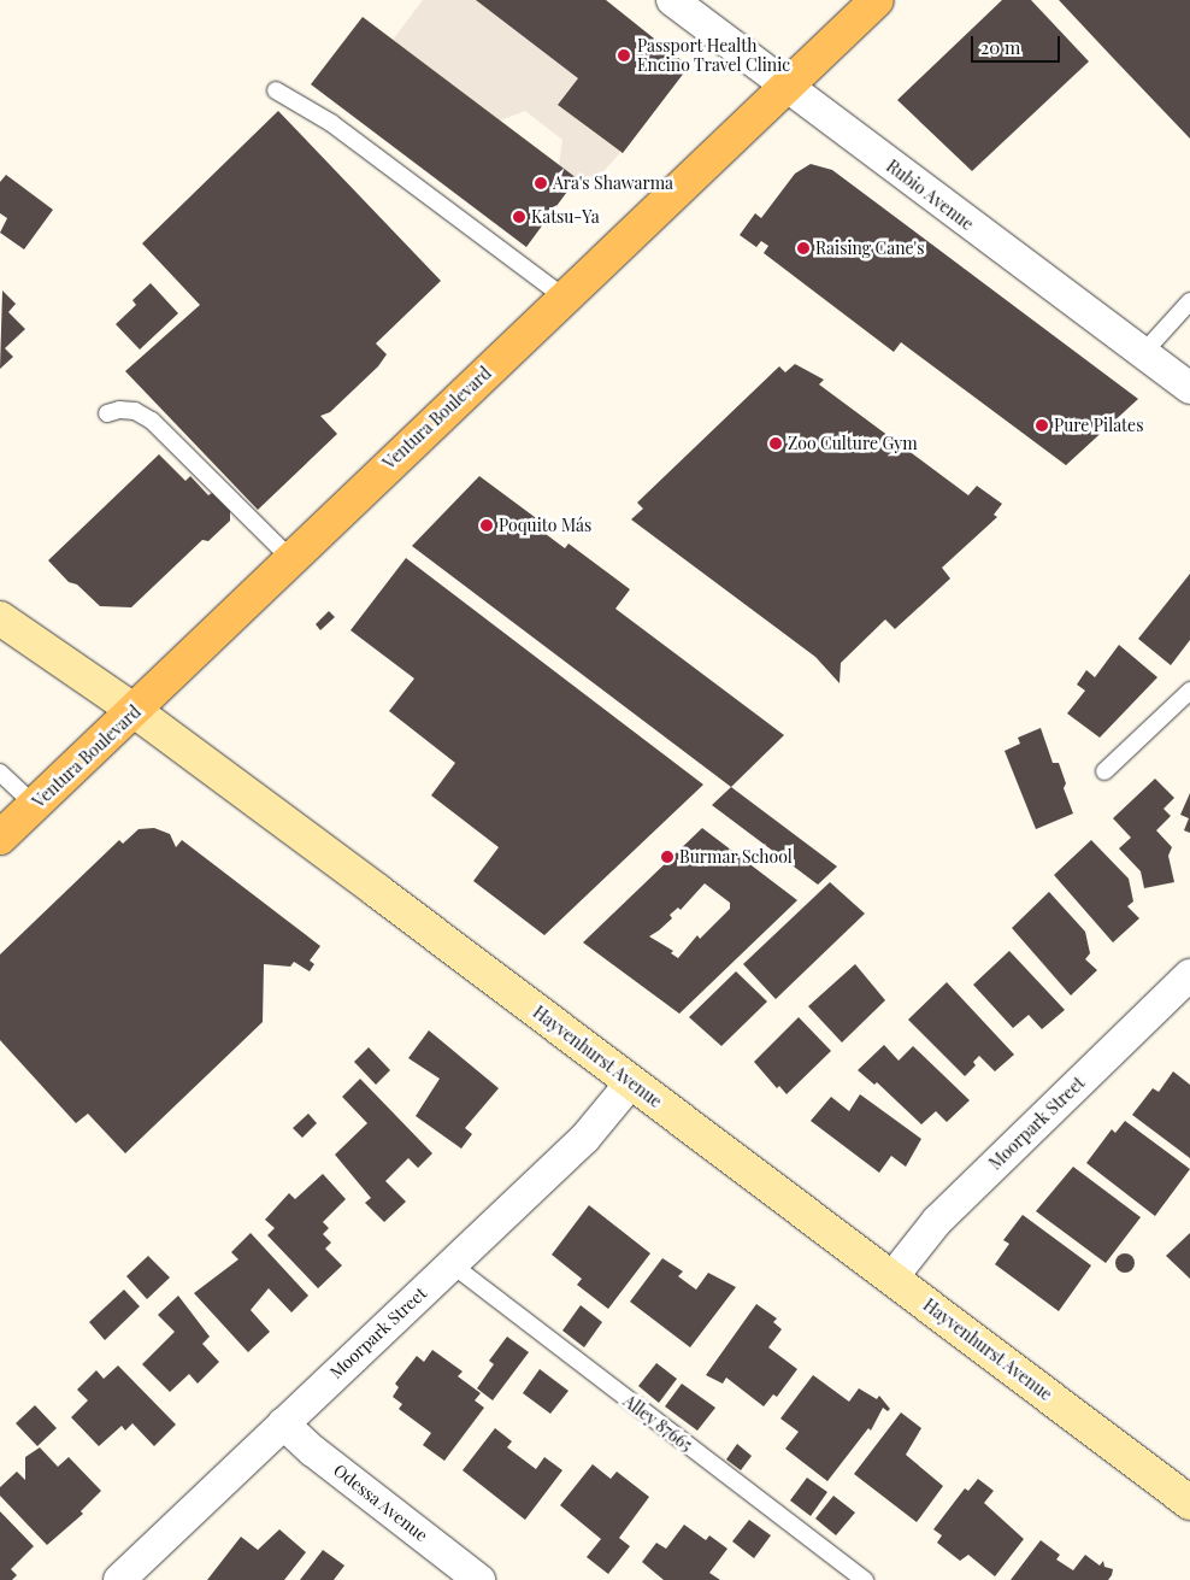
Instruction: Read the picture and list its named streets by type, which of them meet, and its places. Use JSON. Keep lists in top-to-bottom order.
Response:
{
  "streets": {
    "main road": ["Ventura Boulevard", "Hayvenhurst Avenue"],
    "street": ["Rubio Avenue", "Moorpark Street", "Odessa Avenue"],
    "lane": ["Alley 87665"]
  },
  "crossings": [
    ["Rubio Avenue", "Ventura Boulevard"],
    ["Ventura Boulevard", "Hayvenhurst Avenue"],
    ["Hayvenhurst Avenue", "Moorpark Street"],
    ["Moorpark Street", "Alley 87665"],
    ["Moorpark Street", "Odessa Avenue"]
  ],
  "places": [
    "Passport Health Encino Travel Clinic",
    "Ara's Shawarma",
    "Katsu-Ya",
    "Raising Cane's",
    "Pure Pilates",
    "Zoo Culture Gym",
    "Poquito Más",
    "Burmar School"
  ],
  "scale_bar": "20 m"
}
